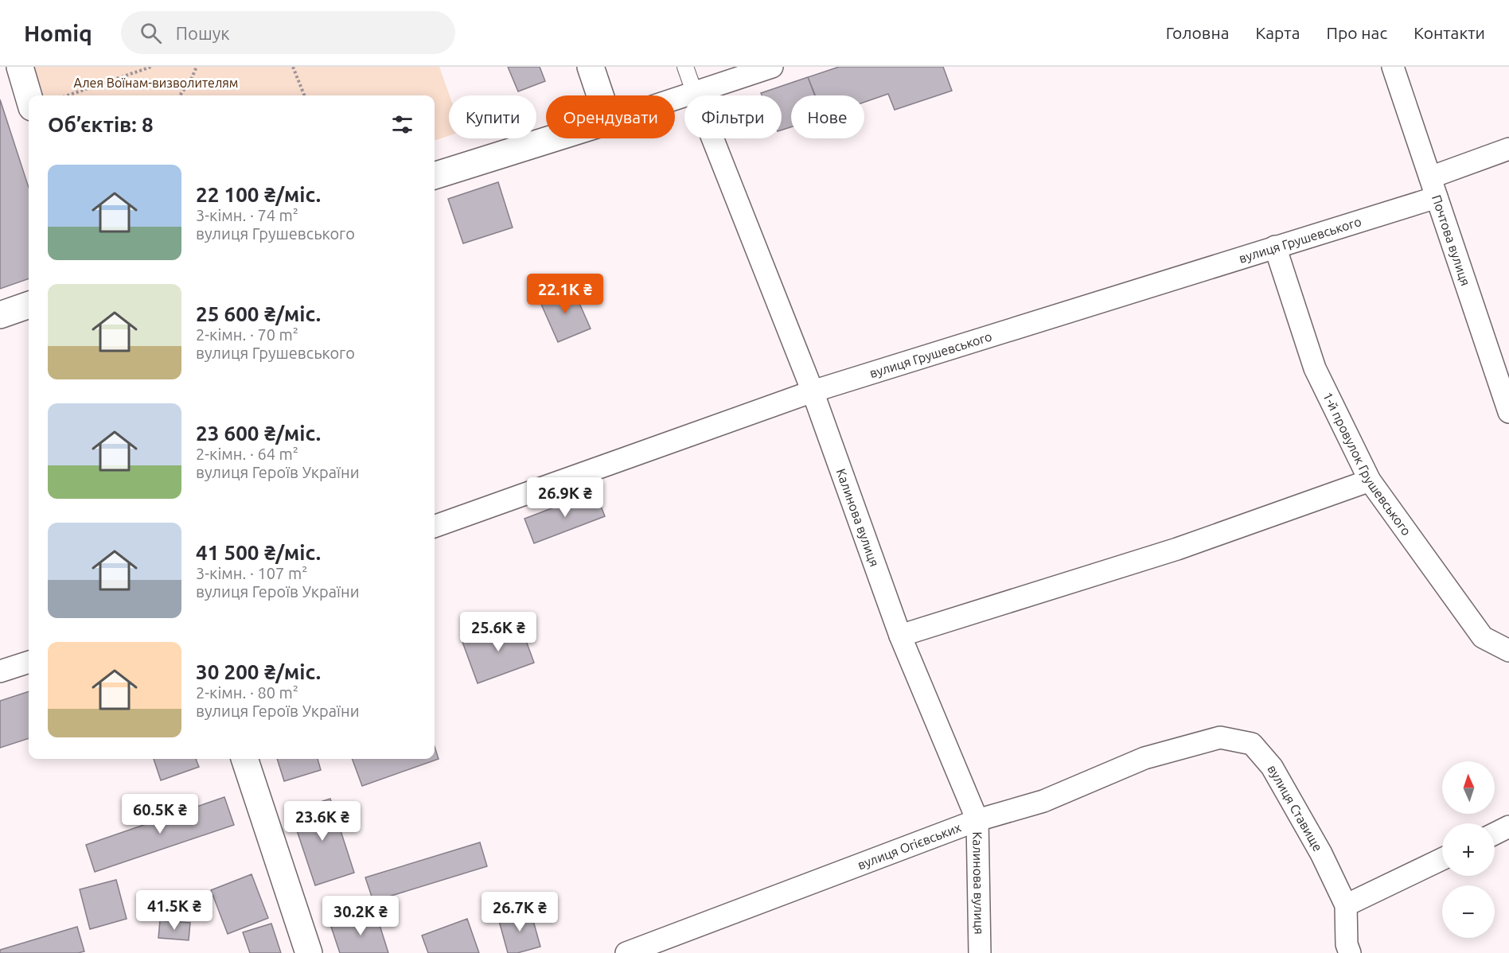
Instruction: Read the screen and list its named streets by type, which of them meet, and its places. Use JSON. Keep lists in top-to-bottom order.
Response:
{
  "streets": {
    "street": [
      "вулиця Грушевського",
      "Почтова вулиця",
      "1-й провулок Грушевського",
      "Калинова вулиця",
      "вулиця Ставище",
      "вулиця Огієвських"
    ]
  },
  "crossings": [
    ["вулиця Грушевського", "Почтова вулиця"],
    ["вулиця Грушевського", "1-й провулок Грушевського"],
    ["вулиця Грушевського", "Калинова вулиця"],
    ["Калинова вулиця", "вулиця Огієвських"],
    ["вулиця Ставище", "вулиця Огієвських"]
  ],
  "parks": ["Алея Воїнам-визволителям"],
  "north": "top",
  "page": {
    "header": "Homiq",
    "search": "Пошук",
    "nav": [
      "Головна",
      "Карта",
      "Про нас",
      "Контакти"
    ],
    "chip": [
      "Купити",
      "Орендувати",
      "Фільтри",
      "Нове"
    ],
    "heading": "Об’єктів: 8",
    "list": [
      {
        "name": "22 100 ₴/міс.",
        "note": "3-кімн. · 74 m² · вулиця Грушевського"
      },
      {
        "name": "25 600 ₴/міс.",
        "note": "2-кімн. · 70 m² · вулиця Грушевського"
      },
      {
        "name": "23 600 ₴/міс.",
        "note": "2-кімн. · 64 m² · вулиця Героїв України"
      },
      {
        "name": "41 500 ₴/міс.",
        "note": "3-кімн. · 107 m² · вулиця Героїв України"
      },
      {
        "name": "30 200 ₴/міс.",
        "note": "2-кімн. · 80 m² · вулиця Героїв України"
      }
    ],
    "price": [
      "22.1K ₴",
      "26.9K ₴",
      "25.6K ₴",
      "60.5K ₴",
      "23.6K ₴",
      "41.5K ₴",
      "26.7K ₴",
      "30.2K ₴"
    ],
    "map_buttons": ["+", "−"]
  }
}
